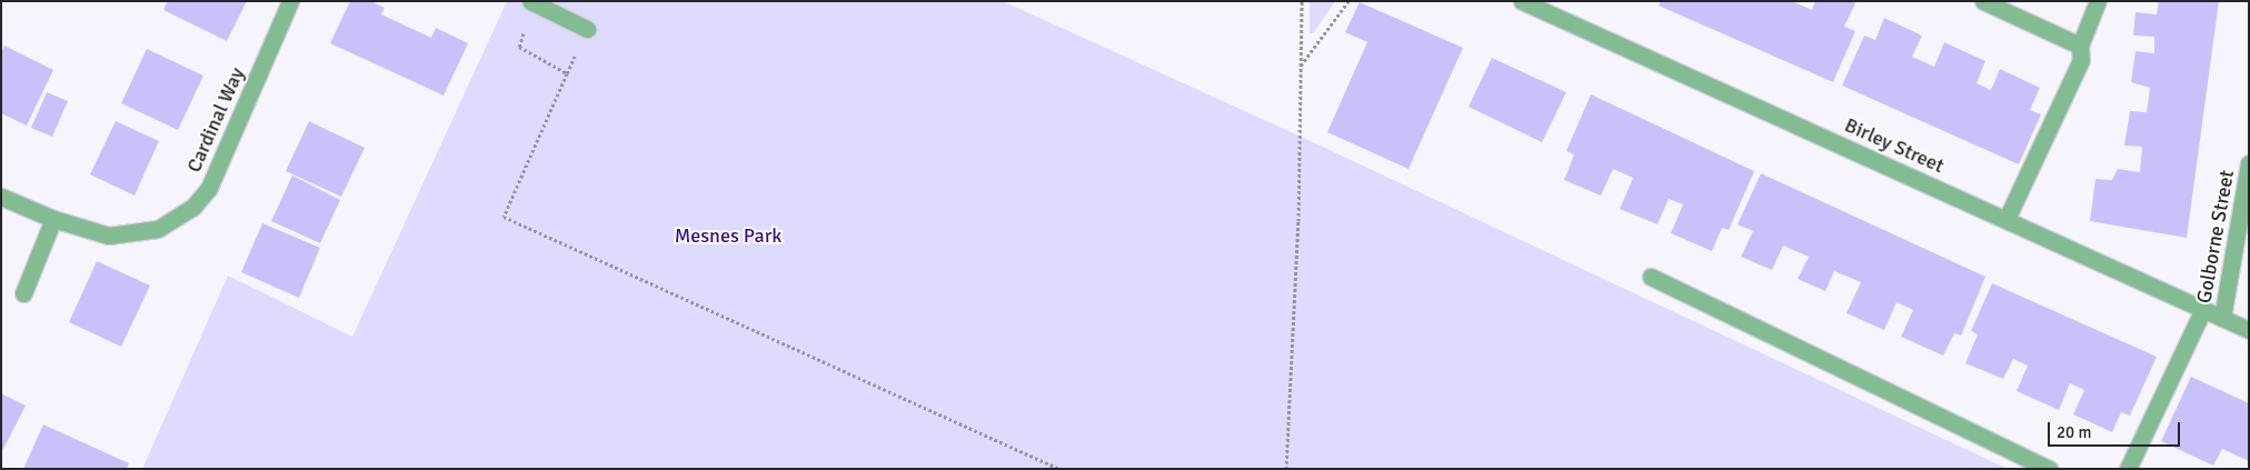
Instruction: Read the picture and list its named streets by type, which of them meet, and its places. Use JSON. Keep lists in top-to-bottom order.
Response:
{
  "streets": {
    "street": ["Cardinal Way", "Birley Street", "Golborne Street"]
  },
  "crossings": [
    ["Birley Street", "Golborne Street"]
  ],
  "parks": ["Mesnes Park"],
  "scale_bar": "20 m"
}
